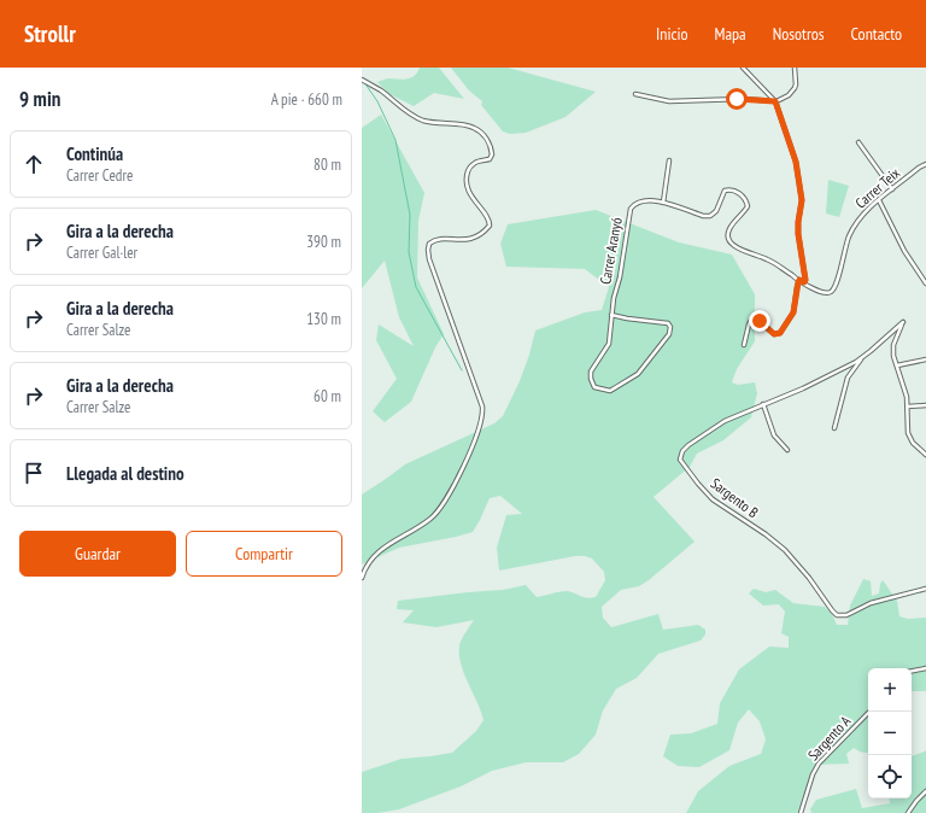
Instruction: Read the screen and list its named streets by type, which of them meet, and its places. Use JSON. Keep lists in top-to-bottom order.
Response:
{
  "streets": {
    "street": [
      "Carrer Teix",
      "Carrer Aranyó",
      "Sargento B",
      "Sargento A"
    ]
  },
  "crossings": [
    ["Carrer Teix", "Carrer Aranyó"]
  ],
  "page": {
    "header": "Strollr",
    "nav": [
      "Inicio",
      "Mapa",
      "Nosotros",
      "Contacto"
    ],
    "heading": ["9 min", "A pie · 660 m"],
    "list": [
      ["Continúa", "Carrer Cedre", "80 m"],
      ["Gira a la derecha", "Carrer Gal·ler", "390 m"],
      ["Gira a la derecha", "Carrer Salze", "130 m"],
      ["Gira a la derecha", "Carrer Salze", "60 m"],
      "Llegada al destino"
    ],
    "buttons": ["Guardar", "Compartir"],
    "map_buttons": ["+", "−"]
  }
}
